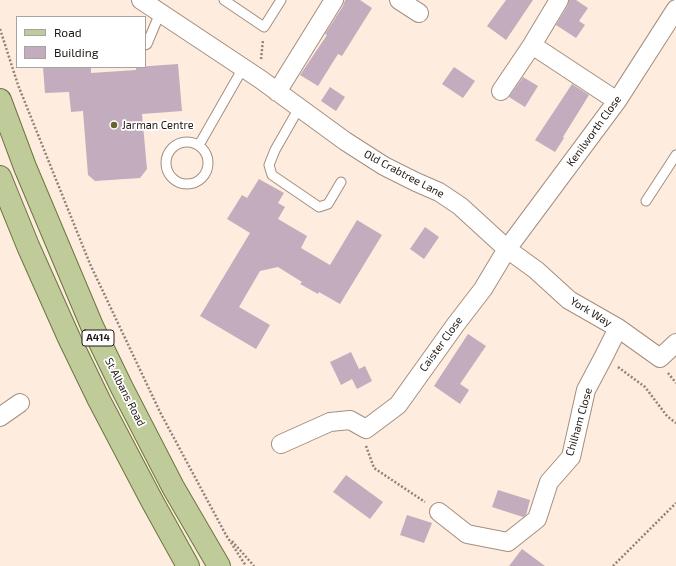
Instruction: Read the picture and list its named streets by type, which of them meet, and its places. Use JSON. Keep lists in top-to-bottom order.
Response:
{
  "streets": {
    "main road": ["A414", "St Albans Road"],
    "street": [
      "Kenilworth Close",
      "Old Crabtree Lane",
      "York Way",
      "Caister Close",
      "Chilham Close"
    ]
  },
  "crossings": [
    ["Kenilworth Close", "Old Crabtree Lane"],
    ["Kenilworth Close", "York Way"],
    ["Kenilworth Close", "Caister Close"],
    ["Old Crabtree Lane", "York Way"],
    ["Old Crabtree Lane", "Caister Close"],
    ["York Way", "Caister Close"],
    ["York Way", "Chilham Close"]
  ],
  "places": ["Jarman Centre"],
  "legend": ["Road", "Building"]
}
